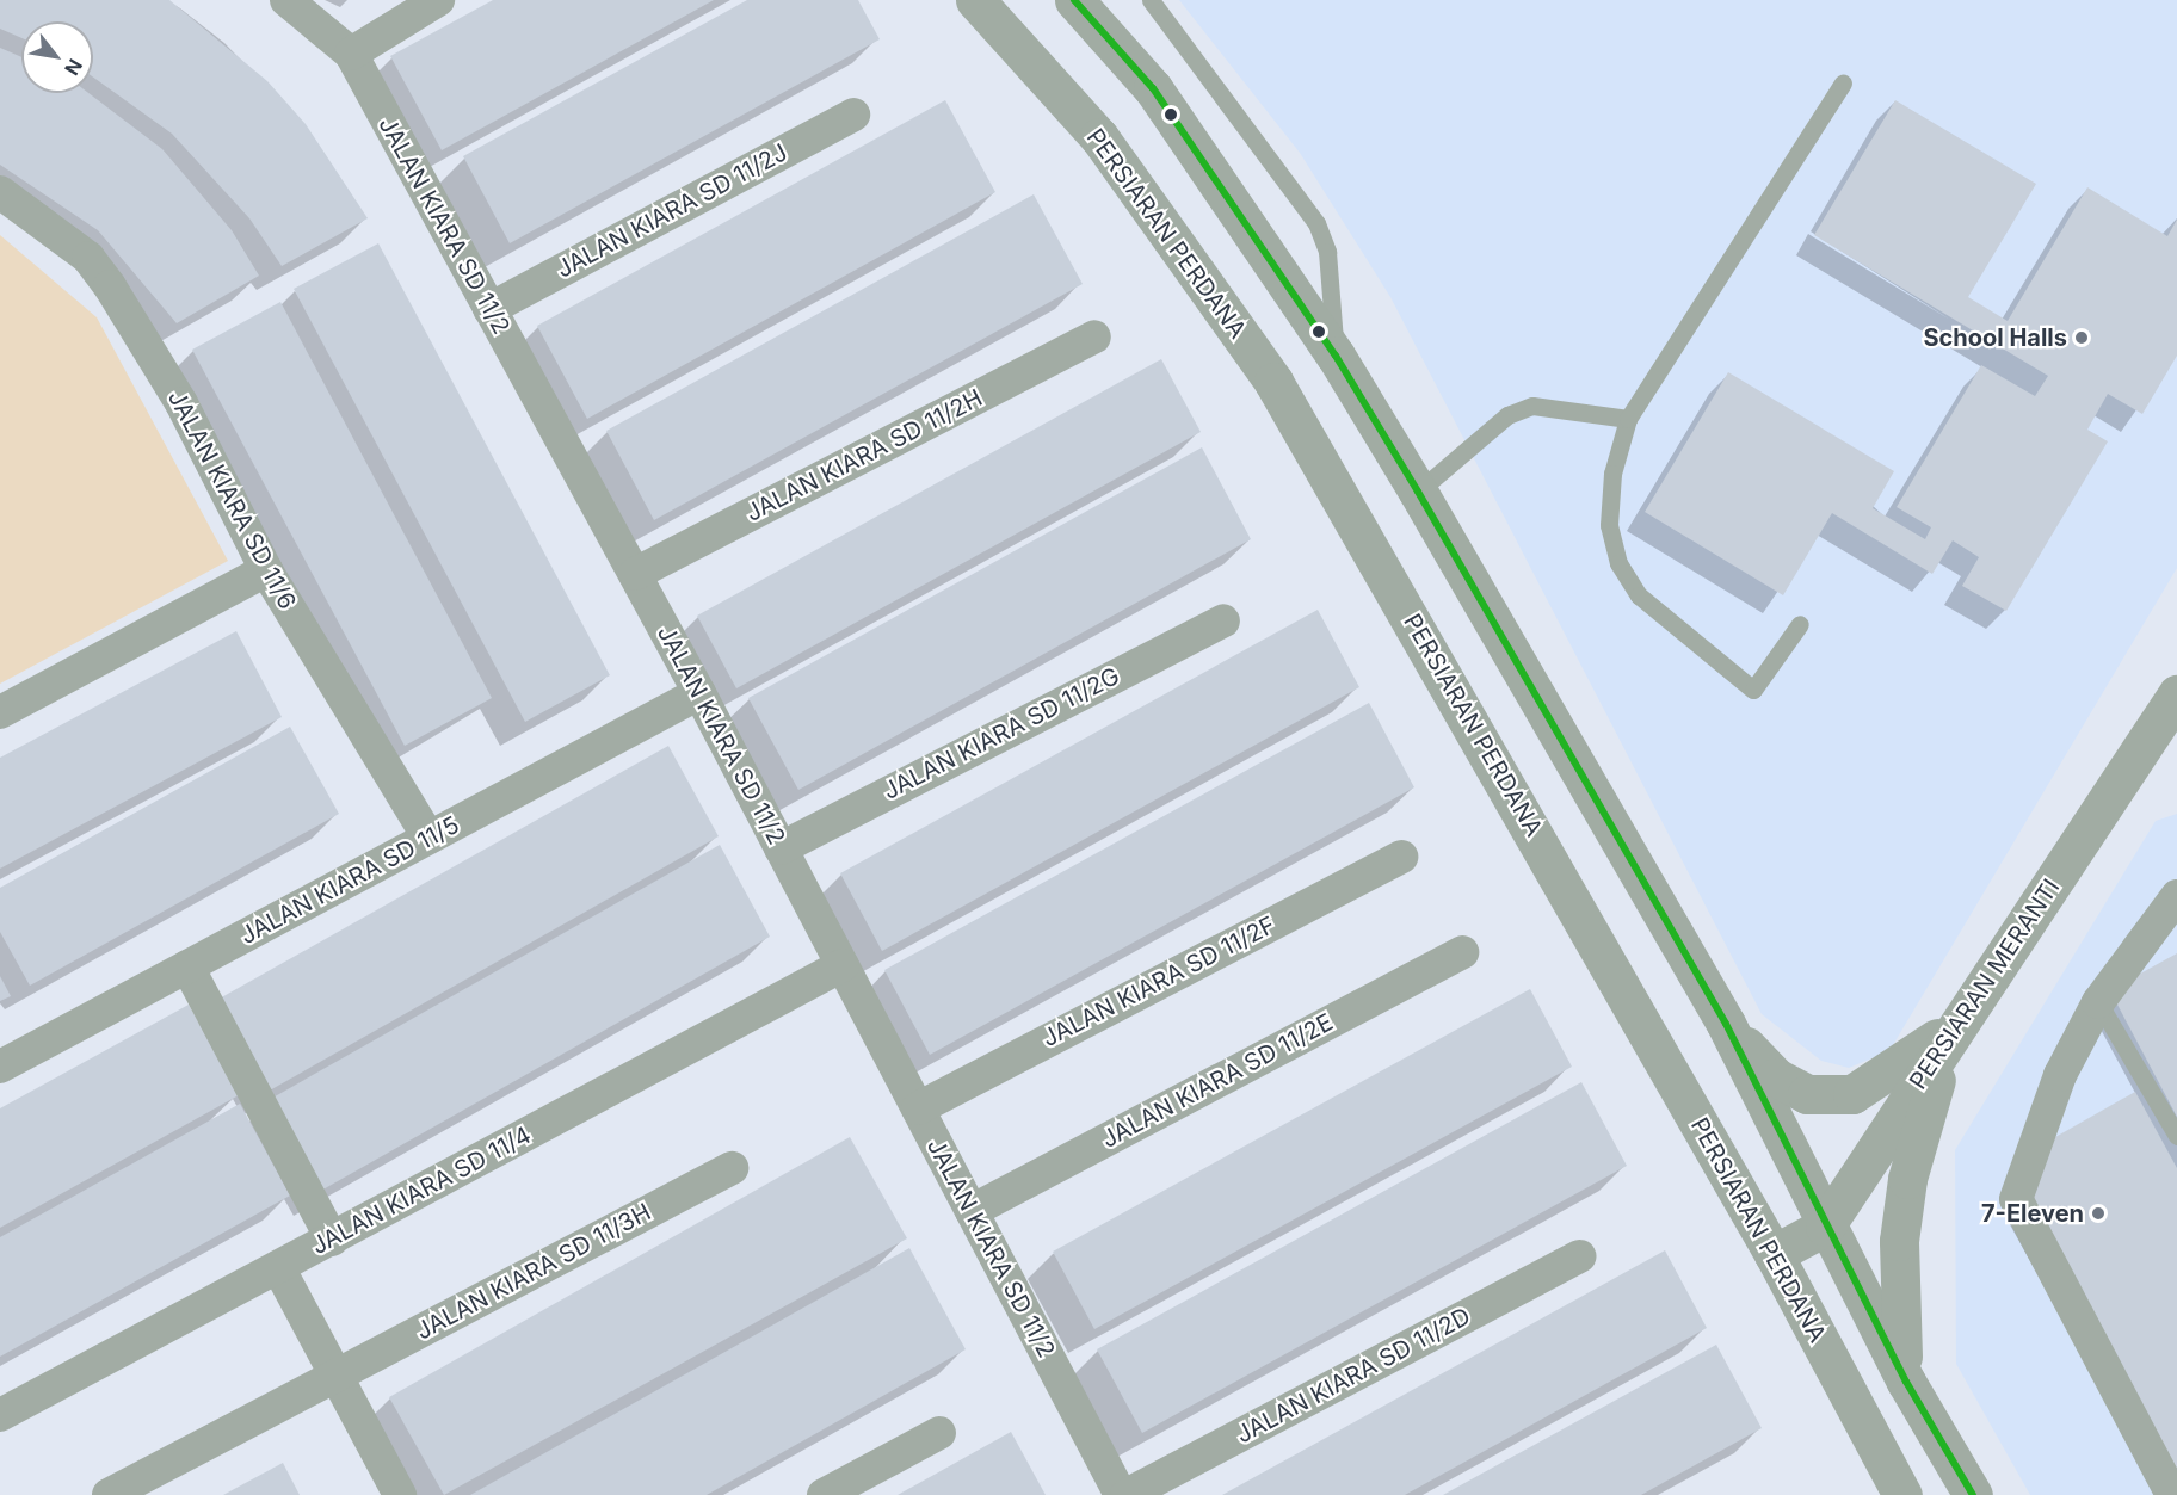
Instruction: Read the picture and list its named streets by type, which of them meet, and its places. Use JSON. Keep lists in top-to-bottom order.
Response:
{
  "streets": {
    "main road": ["PERSIARAN PERDANA", "PERSIARAN MERANTI"],
    "street": [
      "JALAN KIARA SD 11/2J",
      "JALAN KIARA SD 11/2",
      "JALAN KIARA SD 11/2H",
      "JALAN KIARA SD 11/6",
      "JALAN KIARA SD 11/2G",
      "JALAN KIARA SD 11/5",
      "JALAN KIARA SD 11/2F",
      "JALAN KIARA SD 11/2E",
      "JALAN KIARA SD 11/4",
      "JALAN KIARA SD 11/3H",
      "JALAN KIARA SD 11/2D"
    ]
  },
  "crossings": [
    ["JALAN KIARA SD 11/2J", "JALAN KIARA SD 11/2"],
    ["JALAN KIARA SD 11/2", "JALAN KIARA SD 11/2H"],
    ["JALAN KIARA SD 11/2", "JALAN KIARA SD 11/2G"],
    ["JALAN KIARA SD 11/2", "JALAN KIARA SD 11/5"],
    ["JALAN KIARA SD 11/2", "JALAN KIARA SD 11/2F"],
    ["JALAN KIARA SD 11/2", "JALAN KIARA SD 11/2E"],
    ["JALAN KIARA SD 11/2", "JALAN KIARA SD 11/4"],
    ["PERSIARAN PERDANA", "PERSIARAN MERANTI"],
    ["JALAN KIARA SD 11/6", "JALAN KIARA SD 11/5"]
  ],
  "places": ["School Halls", "7-Eleven"],
  "north": "bottom right"
}
